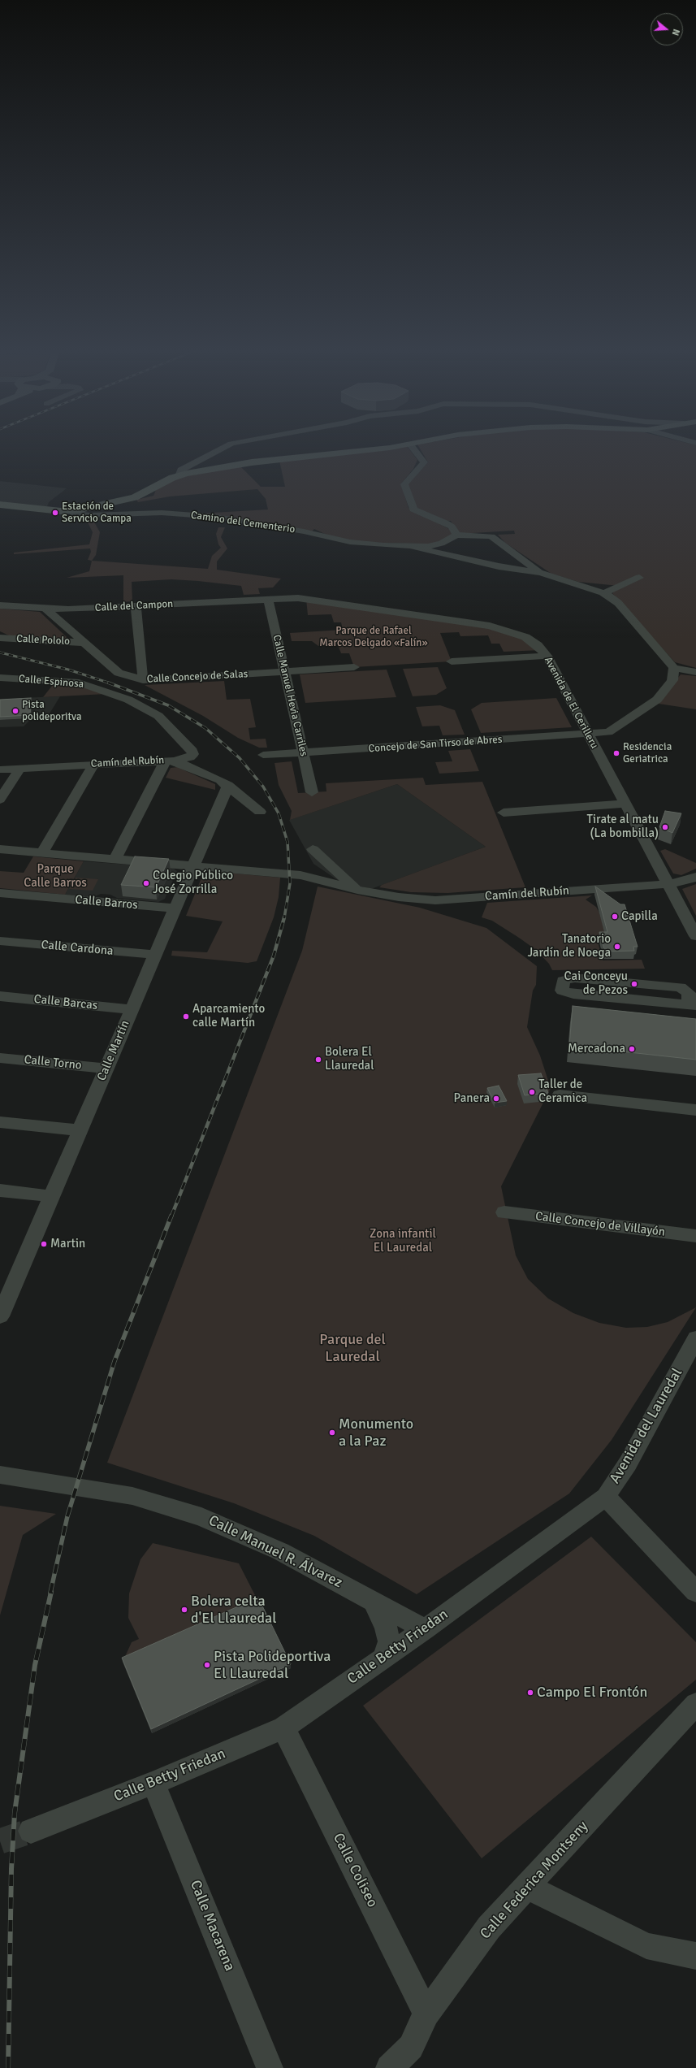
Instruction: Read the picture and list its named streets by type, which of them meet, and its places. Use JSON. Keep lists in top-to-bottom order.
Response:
{
  "streets": {
    "street": [
      "Camino del Cementerio",
      "Calle del Campon",
      "Calle Pololo",
      "Calle Concejo de Salas",
      "Calle Espinosa",
      "Calle Manuel Hevia Carriles",
      "Avenida de El Cerilleru",
      "Concejo de San Tirso de Abres",
      "Camín del Rubín",
      "Calle Barros",
      "Calle Cardona",
      "Calle Barcas",
      "Calle Martín",
      "Calle Torno",
      "Calle Concejo de Villayón",
      "Avenida del Lauredal",
      "Calle Manuel R. Álvarez",
      "Calle Betty Friedan",
      "Calle Coliseo",
      "Calle Federica Montseny",
      "Calle Macarena"
    ]
  },
  "crossings": [
    ["Camino del Cementerio", "Concejo de San Tirso de Abres"],
    ["Calle del Campon", "Calle Concejo de Salas"],
    ["Calle del Campon", "Calle Manuel Hevia Carriles"],
    ["Calle del Campon", "Avenida de El Cerilleru"],
    ["Calle Pololo", "Calle Concejo de Salas"],
    ["Calle Concejo de Salas", "Calle Manuel Hevia Carriles"],
    ["Calle Espinosa", "Camín del Rubín"],
    ["Calle Manuel Hevia Carriles", "Avenida de El Cerilleru"],
    ["Calle Manuel Hevia Carriles", "Concejo de San Tirso de Abres"],
    ["Avenida de El Cerilleru", "Concejo de San Tirso de Abres"],
    ["Avenida de El Cerilleru", "Camín del Rubín"],
    ["Camín del Rubín", "Calle Martín"],
    ["Calle Barros", "Calle Martín"],
    ["Calle Cardona", "Calle Martín"],
    ["Calle Barcas", "Calle Martín"],
    ["Calle Martín", "Calle Torno"],
    ["Avenida del Lauredal", "Calle Betty Friedan"],
    ["Calle Manuel R. Álvarez", "Calle Betty Friedan"],
    ["Calle Betty Friedan", "Calle Coliseo"],
    ["Calle Betty Friedan", "Calle Macarena"],
    ["Calle Coliseo", "Calle Federica Montseny"]
  ],
  "parks": [
    "Parque de Rafael Marcos Delgado «Falín»",
    "Parque Calle Barros",
    "Zona infantil El Lauredal",
    "Parque del Lauredal"
  ],
  "places": [
    "Estación de Servicio Campa",
    "Pista polideporitva",
    "Residencia Geriatrica",
    "Tirate al matu (La bombilla)",
    "Colegio Público José Zorrilla",
    "Capilla",
    "Tanatorio Jardín de Noega",
    "Cai Conceyu de Pezos",
    "Aparcamiento calle Martín",
    "Mercadona",
    "Bolera El Llauredal",
    "Taller de Ceramica",
    "Panera",
    "Martin",
    "Monumento a la Paz",
    "Bolera celta d'El Llauredal",
    "Pista Polideportiva El Llauredal",
    "Campo El Frontón"
  ],
  "north": "right"
}
